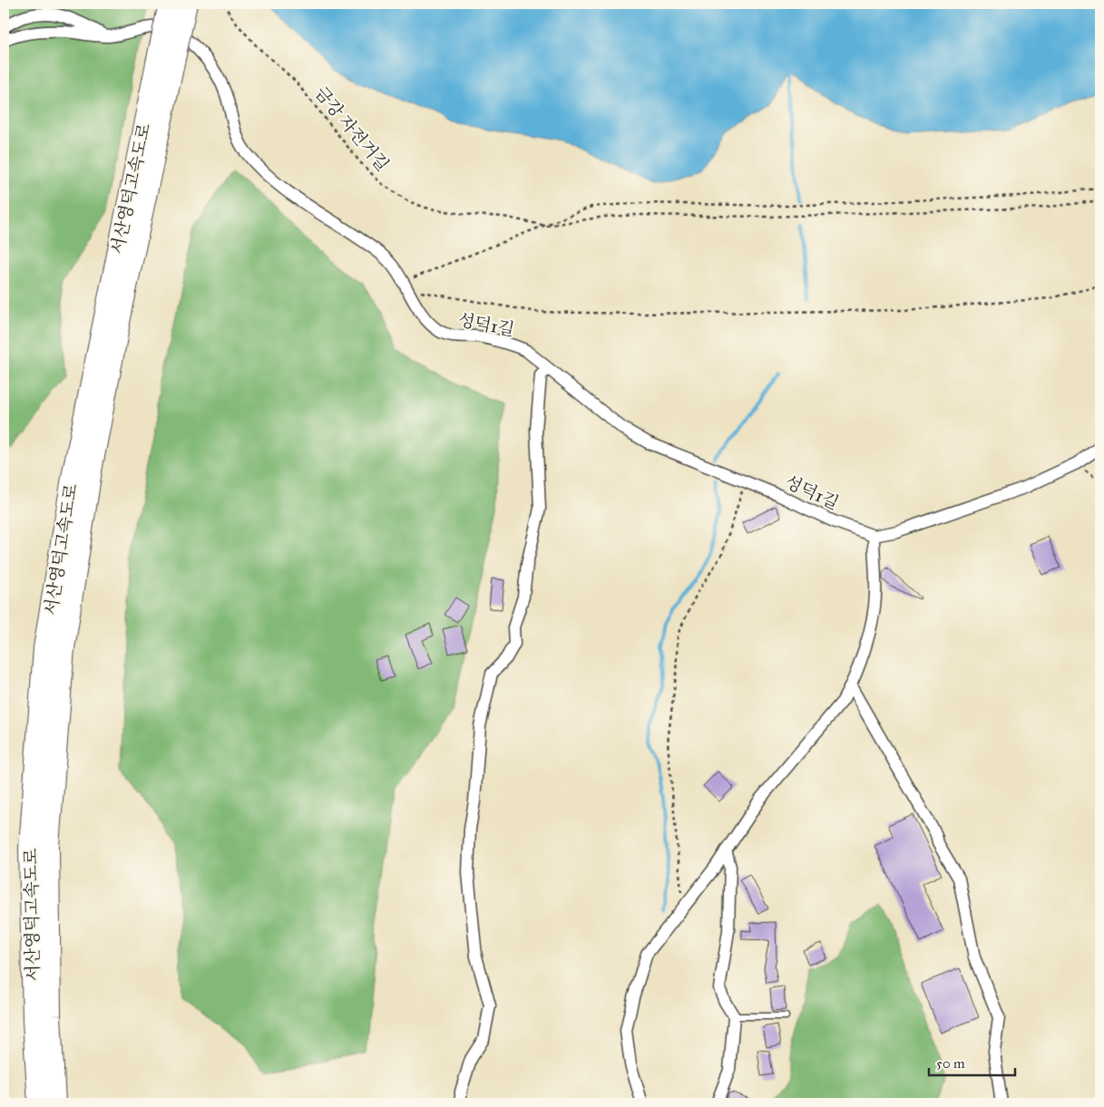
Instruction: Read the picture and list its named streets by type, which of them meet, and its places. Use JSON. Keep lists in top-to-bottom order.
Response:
{
  "streets": {
    "highway": ["서산영덕고속도로"],
    "street": ["성덕1길"],
    "path": ["금강 자전거길"]
  },
  "scale_bar": "50 m"
}
